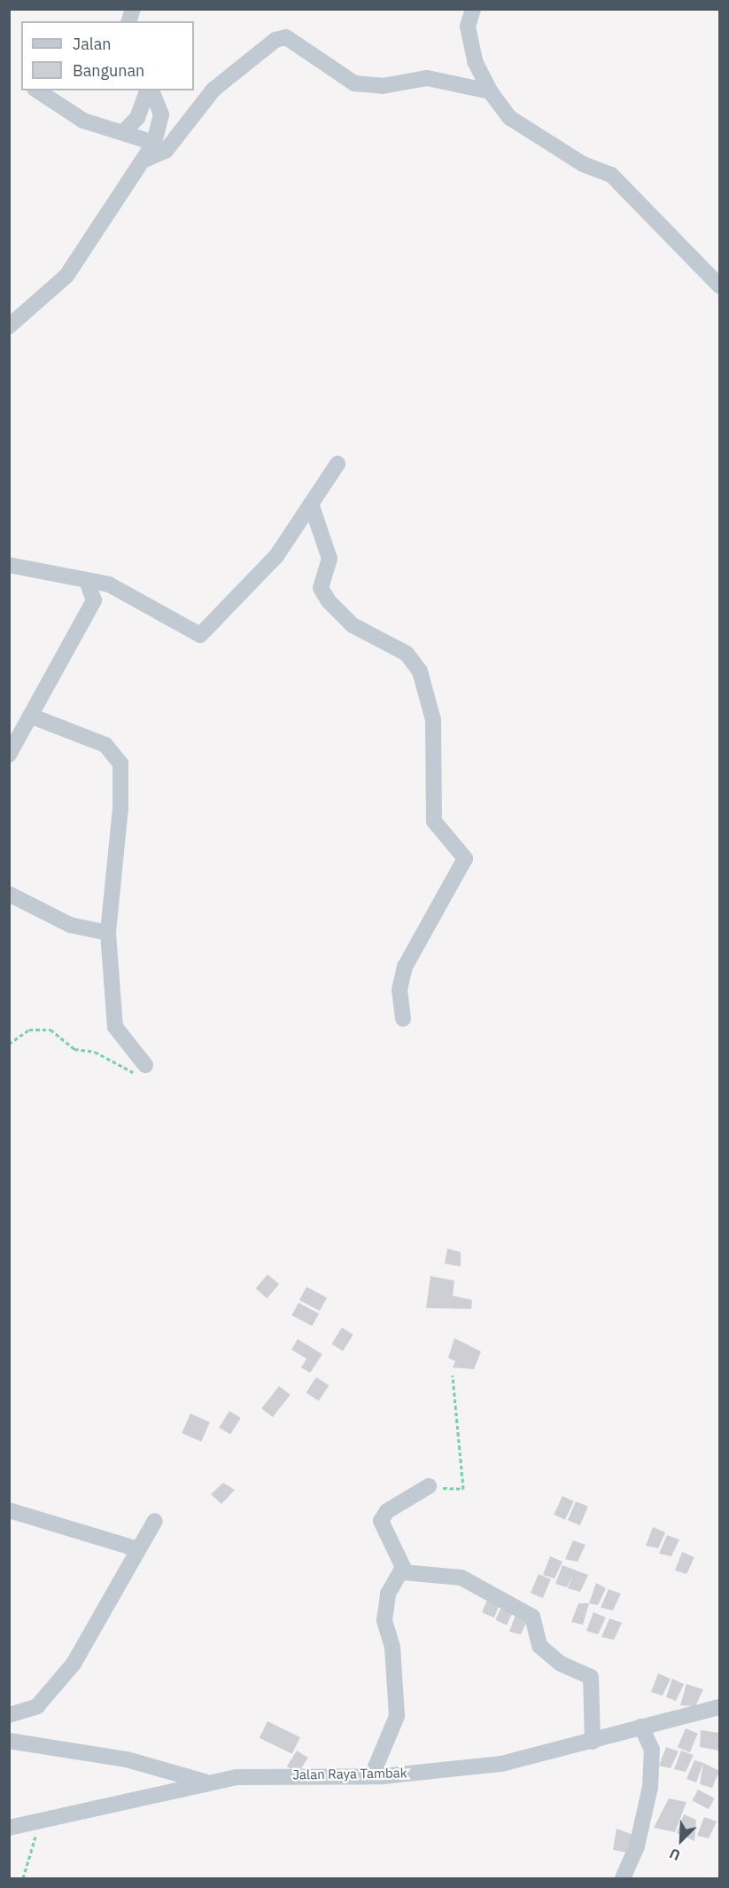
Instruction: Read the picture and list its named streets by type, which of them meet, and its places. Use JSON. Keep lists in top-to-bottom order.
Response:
{
  "streets": {
    "street": ["Jalan Raya Tambak"]
  },
  "legend": ["Jalan", "Bangunan"],
  "north": "bottom left"
}
